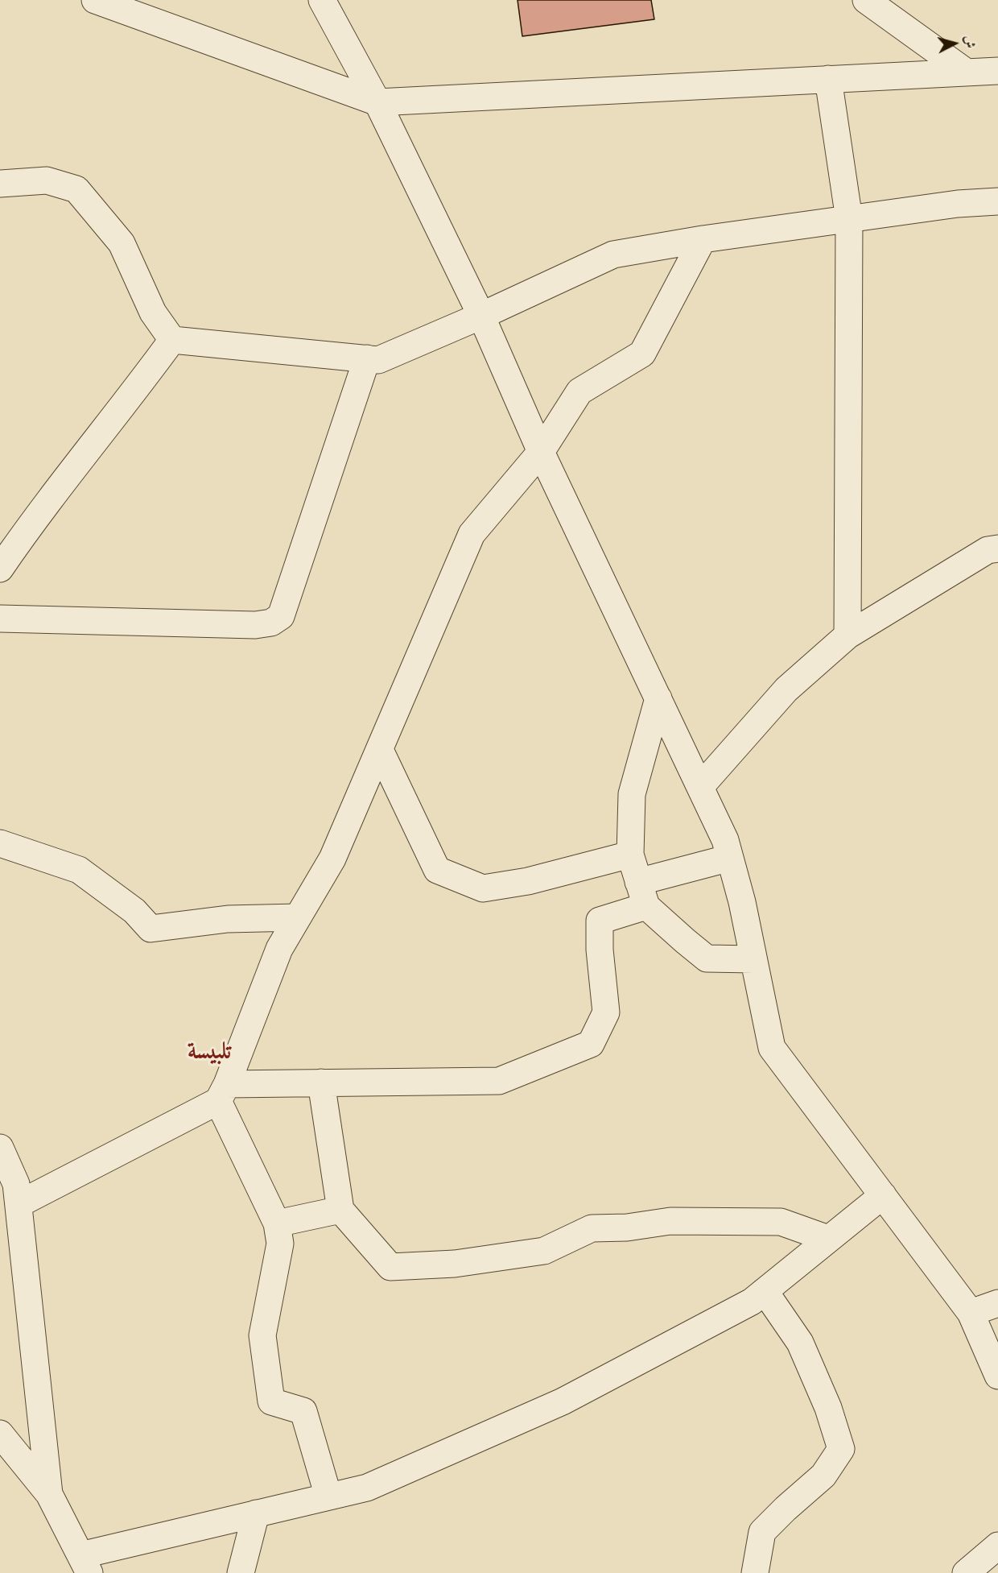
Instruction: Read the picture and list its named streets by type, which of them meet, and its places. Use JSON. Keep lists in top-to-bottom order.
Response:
{
  "districts": ["تلبيسة"],
  "north": "right"
}
